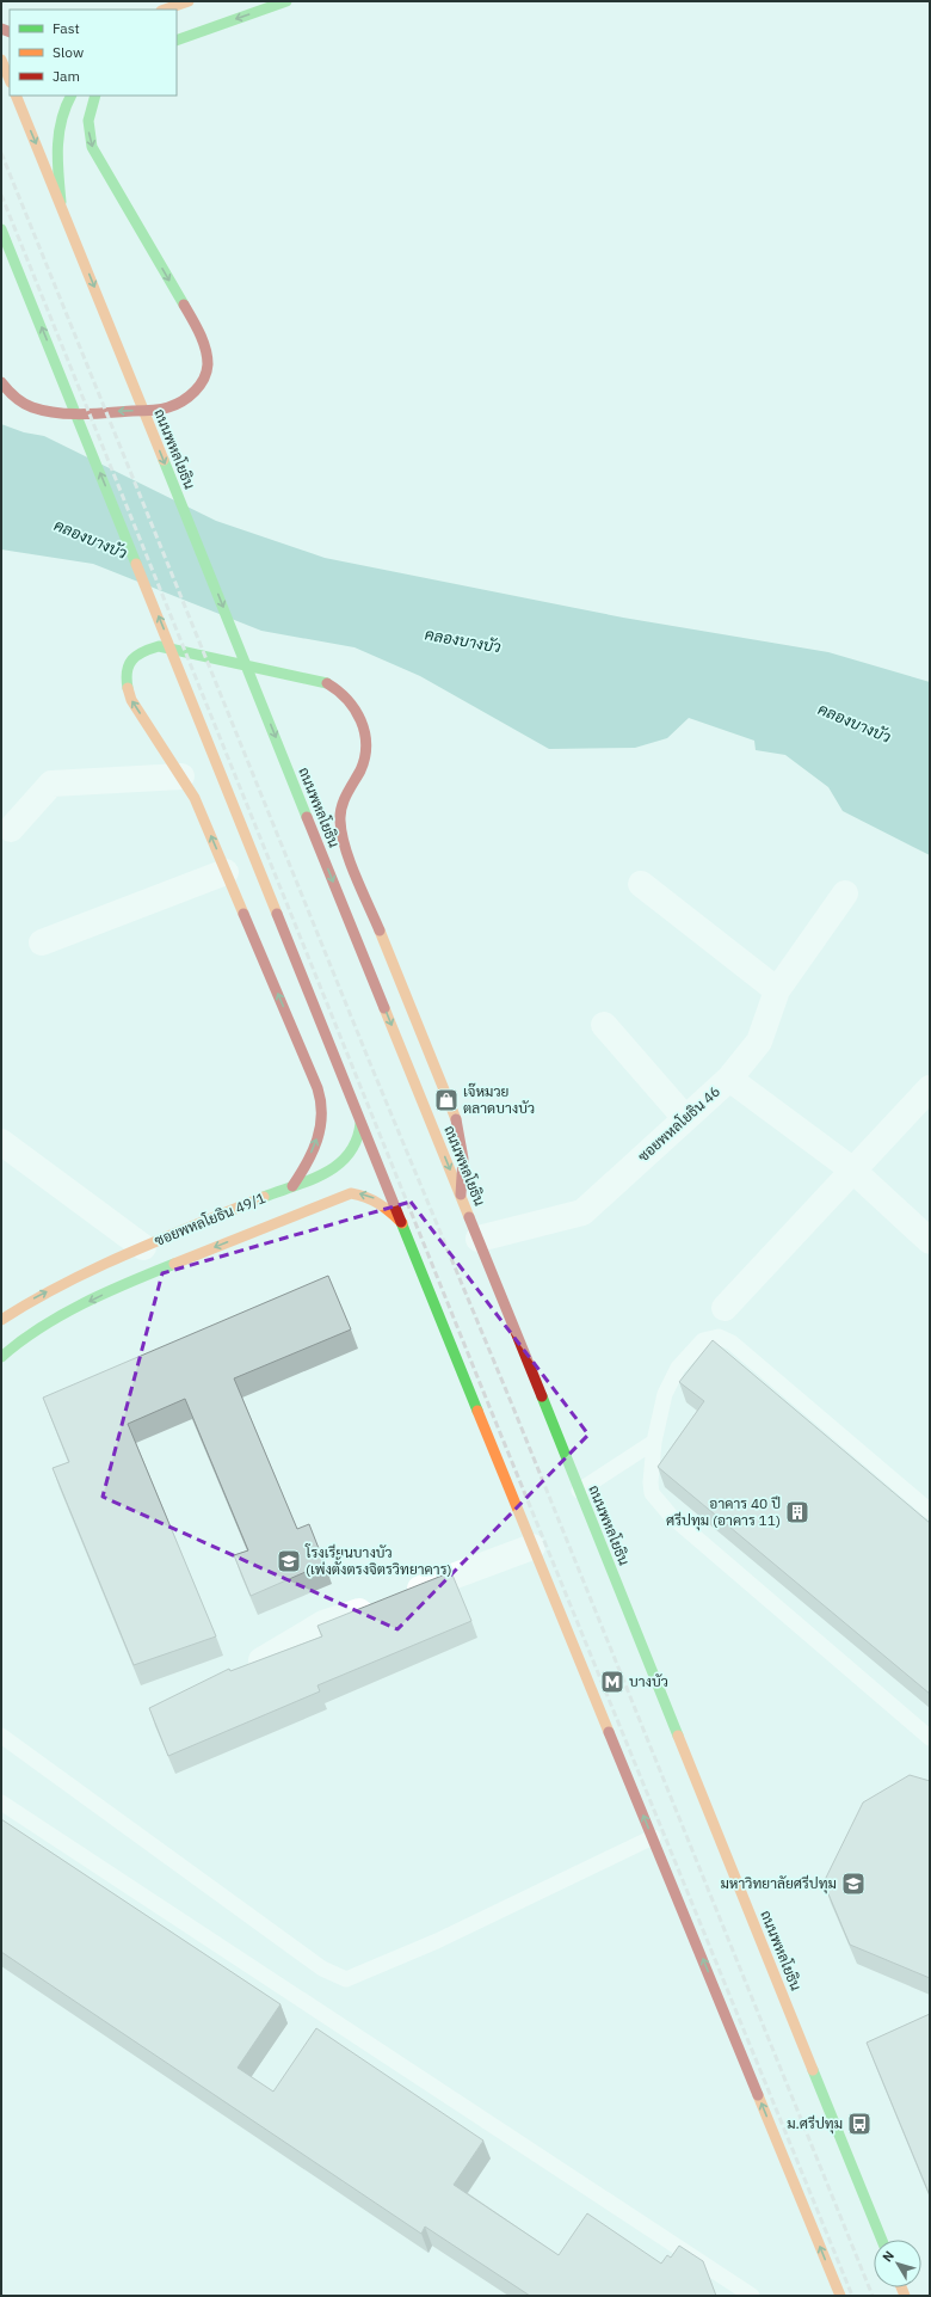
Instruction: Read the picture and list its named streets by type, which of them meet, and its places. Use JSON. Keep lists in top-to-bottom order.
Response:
{
  "streets": {
    "main road": ["ถนนพหลโยธิน", "ซอยพหลโยธิน 49/1"],
    "street": ["ซอยพหลโยธิน 46"]
  },
  "crossings": [
    ["ถนนพหลโยธิน", "ซอยพหลโยธิน 46"]
  ],
  "water": ["คลองบางบัว"],
  "places": {
    "shop": ["เจ๊หมวย ตลาดบางบัว"],
    "building": ["อาคาร 40 ปี ศรีปทุม (อาคาร 11)"],
    "school or university": ["โรงเรียนบางบัว (เพ่งตั้งตรงจิตรวิทยาคาร)", "มหาวิทยาลัยศรีปทุม"],
    "metro station": ["บางบัว"],
    "bus stop": ["ม.ศรีปทุม"]
  },
  "legend": ["Fast", "Slow", "Jam"],
  "north": "top left"
}
